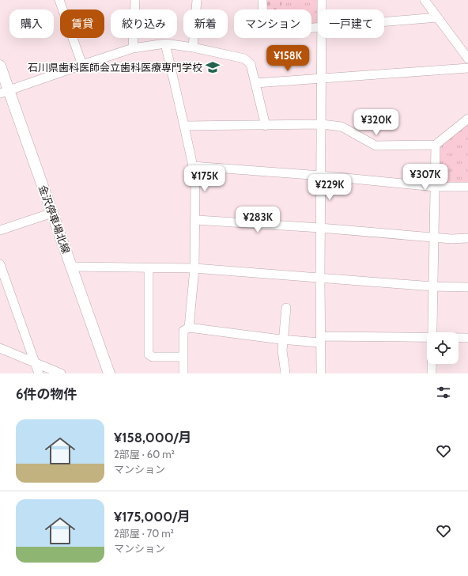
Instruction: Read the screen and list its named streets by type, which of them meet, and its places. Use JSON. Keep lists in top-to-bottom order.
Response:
{
  "streets": {
    "main road": ["金沢停車場北線"]
  },
  "places": {
    "school or university": ["石川県歯科医師会立歯科医療専門学校"]
  },
  "page": {
    "chip": [
      "購入",
      "賃貸",
      "絞り込み",
      "新着",
      "マンション",
      "一戸建て"
    ],
    "price": [
      "¥158K",
      "¥320K",
      "¥307K",
      "¥175K",
      "¥229K",
      "¥283K"
    ],
    "heading": "6件の物件",
    "list": [
      {
        "name": "¥158,000/月",
        "note": "2部屋 · 60 m² · マンション"
      },
      {
        "name": "¥175,000/月",
        "note": "2部屋 · 70 m² · マンション"
      }
    ]
  }
}
